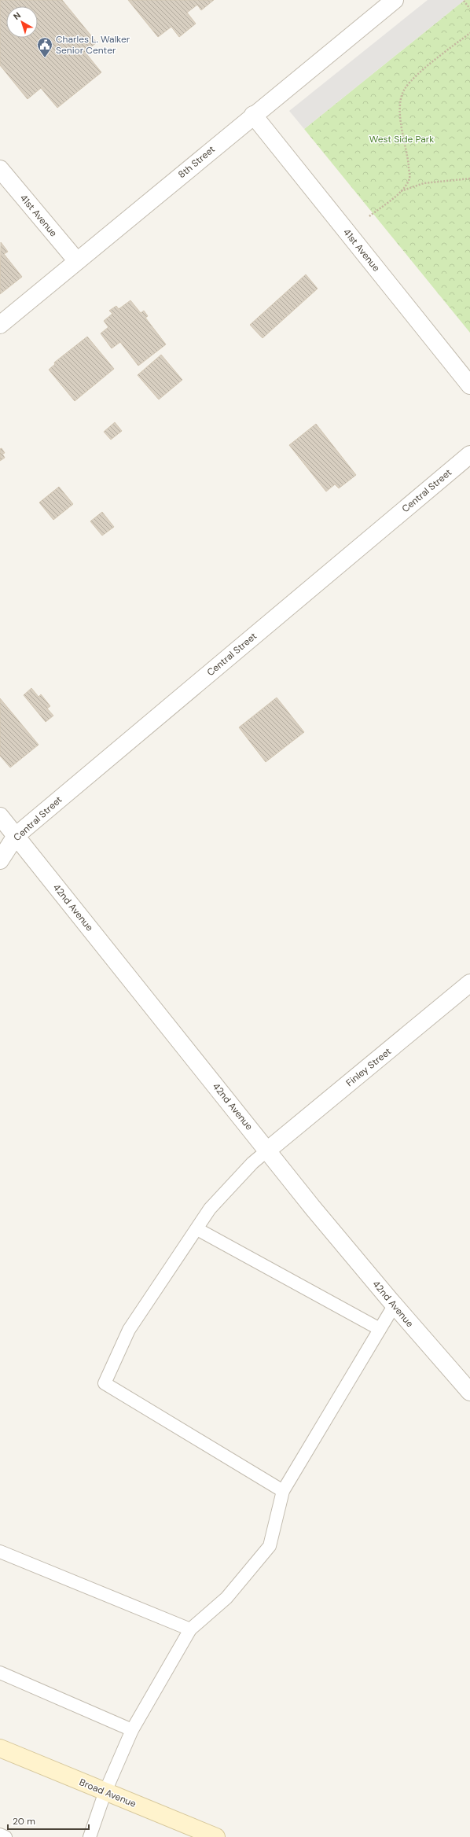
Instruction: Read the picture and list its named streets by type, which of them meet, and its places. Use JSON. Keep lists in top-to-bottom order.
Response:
{
  "streets": {
    "main road": ["Broad Avenue"],
    "street": [
      "8th Street",
      "41st Avenue",
      "Central Street",
      "42nd Avenue",
      "Finley Street"
    ]
  },
  "crossings": [
    ["8th Street", "41st Avenue"],
    ["Central Street", "42nd Avenue"],
    ["42nd Avenue", "Finley Street"]
  ],
  "parks": ["West Side Park"],
  "places": {
    "public building": ["Charles L. Walker Senior Center"]
  },
  "scale_bar": "20 m",
  "north": "top left"
}
